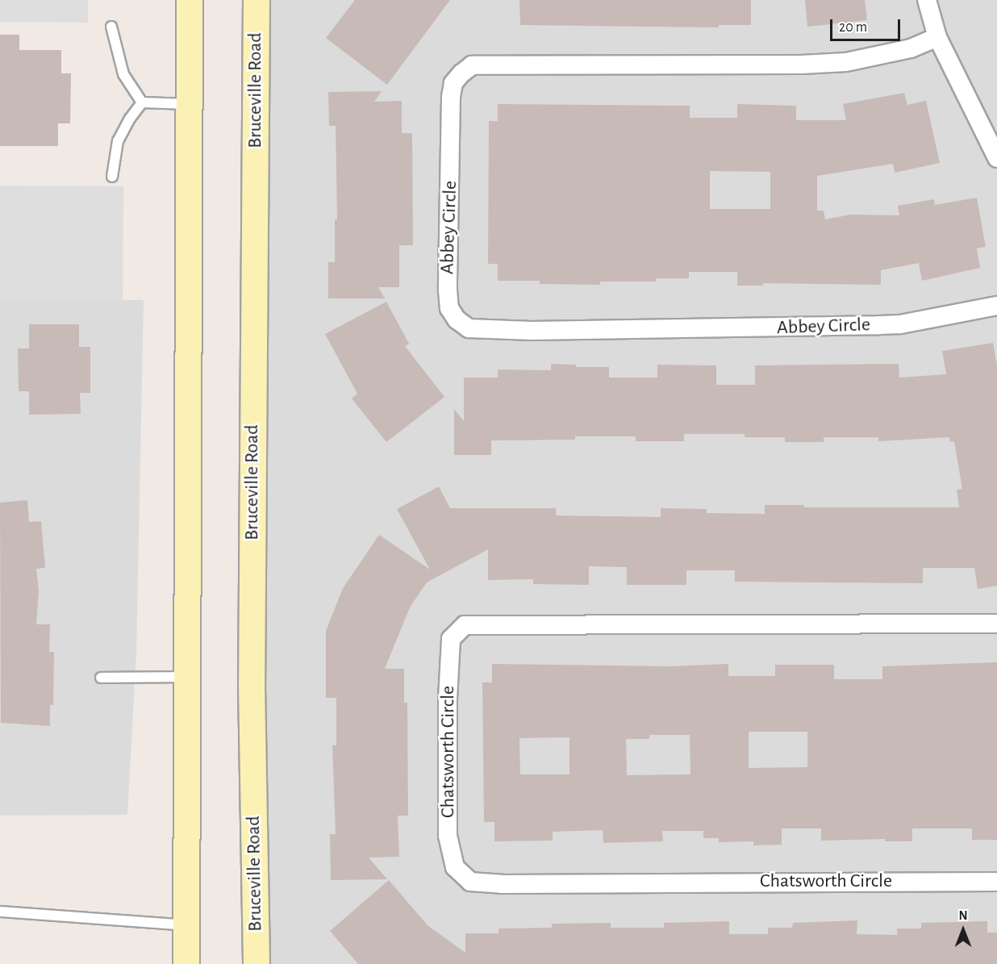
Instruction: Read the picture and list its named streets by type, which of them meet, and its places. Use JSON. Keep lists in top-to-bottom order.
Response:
{
  "streets": {
    "main road": ["Bruceville Road"],
    "street": ["Abbey Circle", "Chatsworth Circle"]
  },
  "scale_bar": "20 m",
  "north": "top"
}
